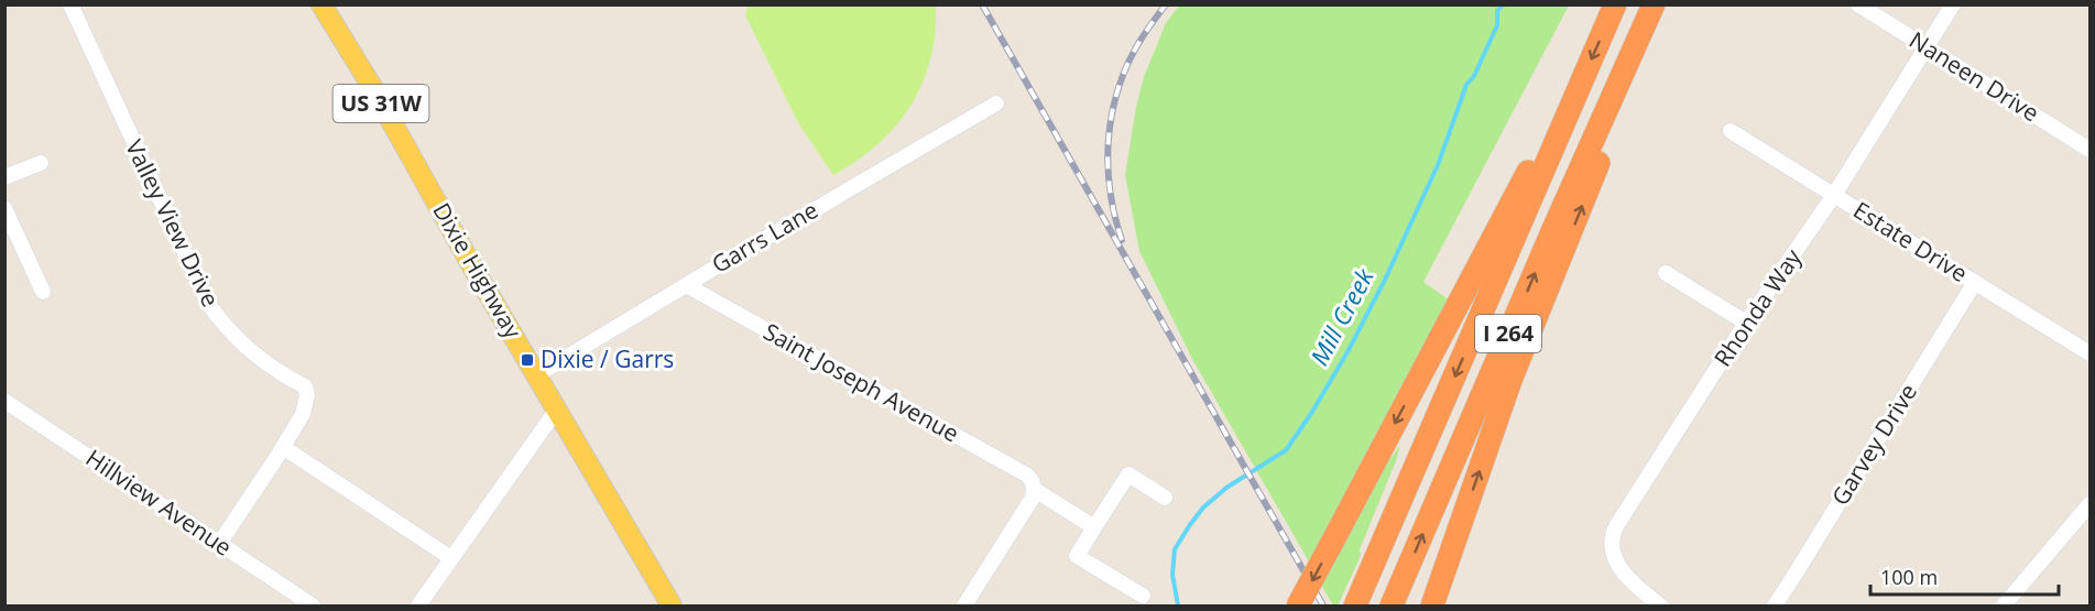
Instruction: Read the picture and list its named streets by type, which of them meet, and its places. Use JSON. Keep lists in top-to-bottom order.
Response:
{
  "streets": {
    "highway": ["I 264"],
    "main road": ["US 31W", "Dixie Highway"],
    "street": [
      "Naneen Drive",
      "Valley View Drive",
      "Garrs Lane",
      "Estate Drive",
      "Rhonda Way",
      "Saint Joseph Avenue",
      "Garvey Drive",
      "Hillview Avenue"
    ]
  },
  "crossings": [
    ["Naneen Drive", "Rhonda Way"],
    ["Valley View Drive", "Hillview Avenue"],
    ["Garrs Lane", "Dixie Highway"],
    ["Garrs Lane", "Saint Joseph Avenue"],
    ["Estate Drive", "Rhonda Way"],
    ["Estate Drive", "Garvey Drive"]
  ],
  "water": ["Mill Creek"],
  "places": {
    "transit": ["Dixie / Garrs"]
  },
  "scale_bar": "100 m"
}
